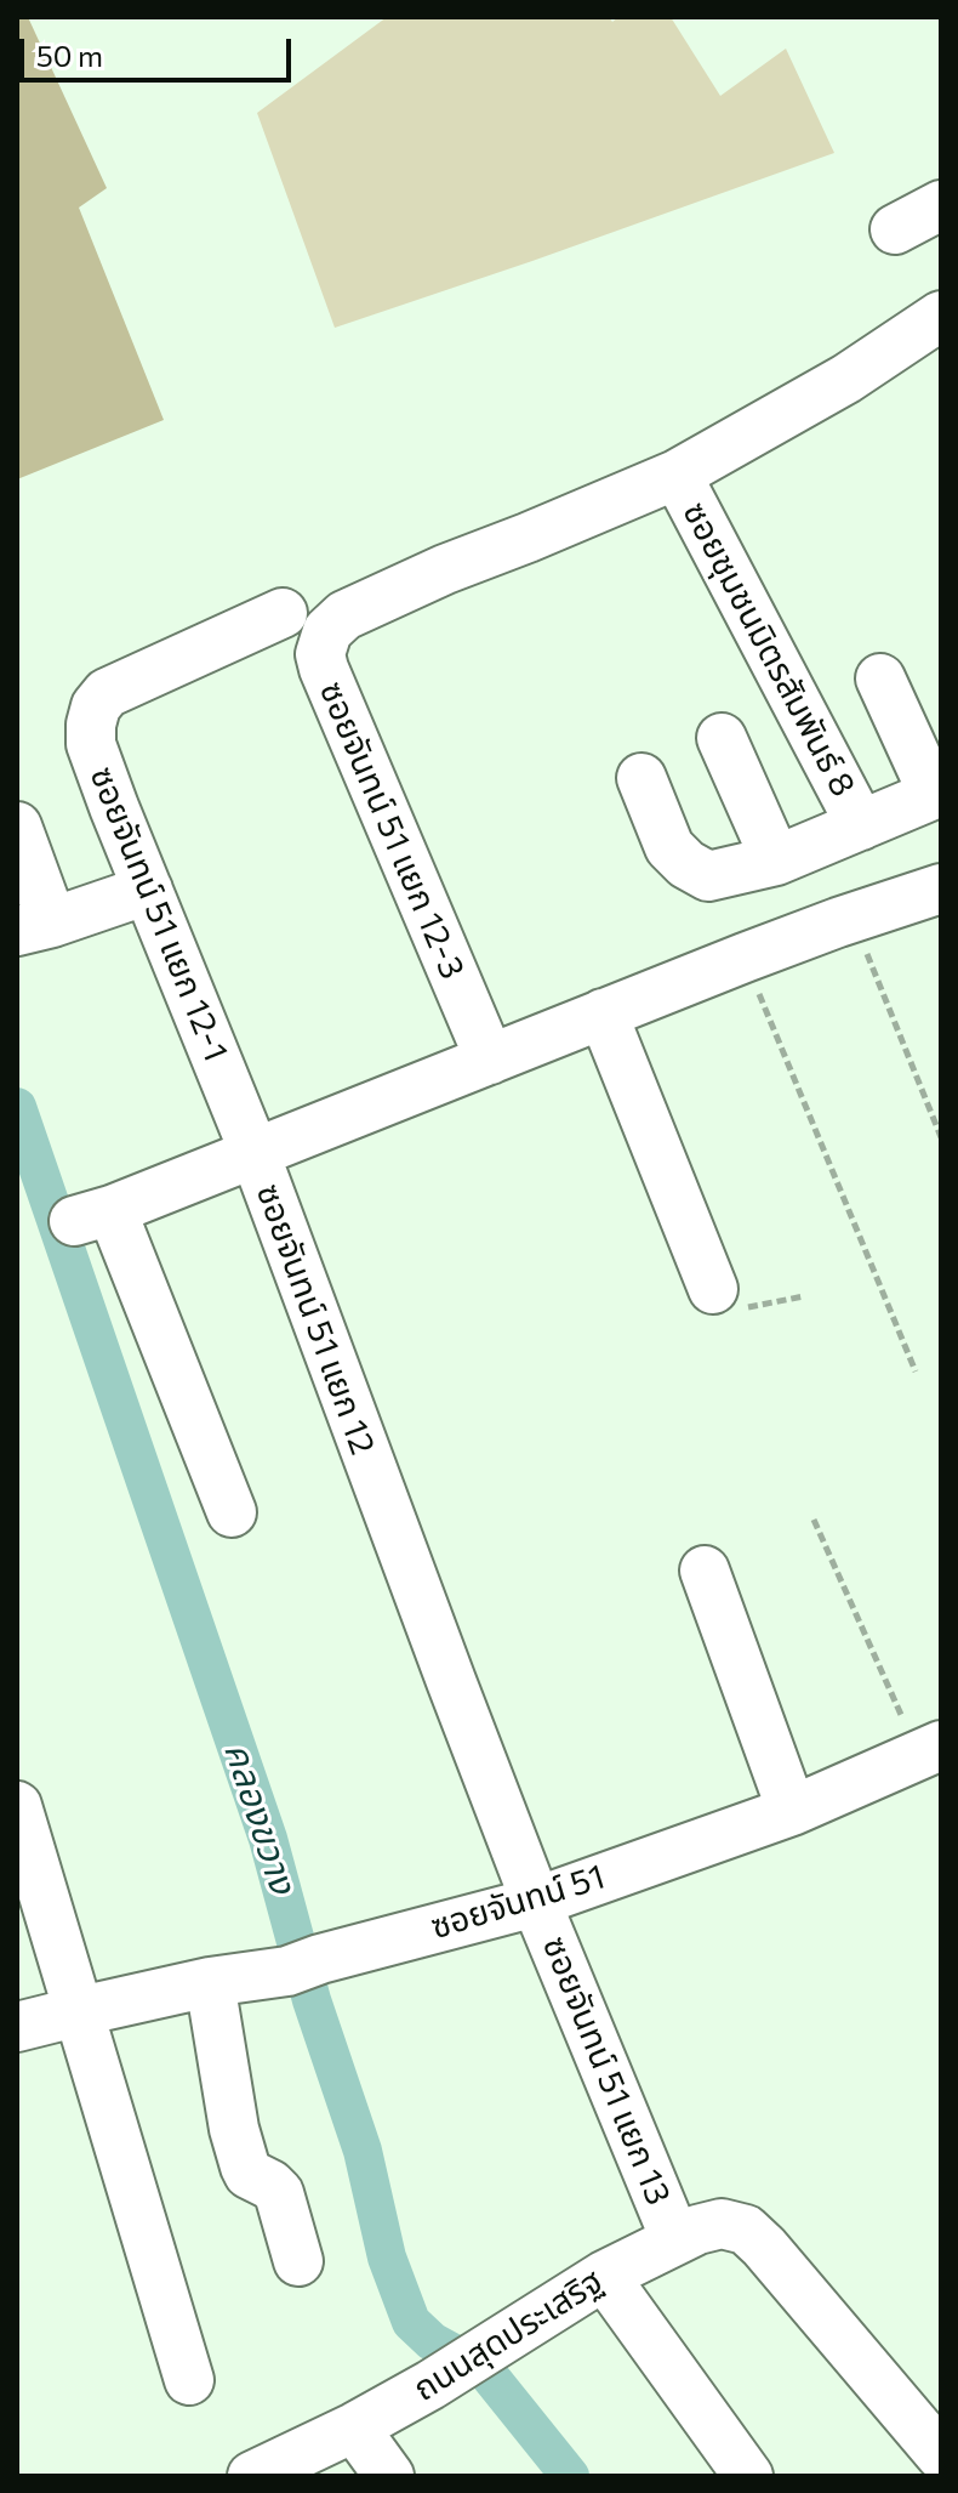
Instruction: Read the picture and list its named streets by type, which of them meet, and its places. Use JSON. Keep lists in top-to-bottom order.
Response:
{
  "streets": {
    "street": [
      "ซอยชุมชนมิตรสัมพันธ์ 8",
      "ซอยจันทน์ 51 แยก 12-3",
      "ซอยจันทน์ 51 แยก 12-1",
      "ซอยจันทน์ 51 แยก 12",
      "ซอยจันทน์ 51",
      "ซอยจันทน์ 51 แยก 13",
      "ถนนสุดประเสริฐ"
    ]
  },
  "crossings": [
    ["ซอยชุมชนมิตรสัมพันธ์ 8", "ซอยจันทน์ 51 แยก 12-3"],
    ["ซอยจันทน์ 51 แยก 12-3", "ซอยจันทน์ 51 แยก 12"],
    ["ซอยจันทน์ 51 แยก 12-1", "ซอยจันทน์ 51 แยก 12"],
    ["ซอยจันทน์ 51 แยก 12", "ซอยจันทน์ 51"],
    ["ซอยจันทน์ 51 แยก 12", "ซอยจันทน์ 51 แยก 13"],
    ["ซอยจันทน์ 51", "ซอยจันทน์ 51 แยก 13"],
    ["ซอยจันทน์ 51 แยก 13", "ถนนสุดประเสริฐ"]
  ],
  "water": ["คลองขวาง"],
  "scale_bar": "50 m"
}
